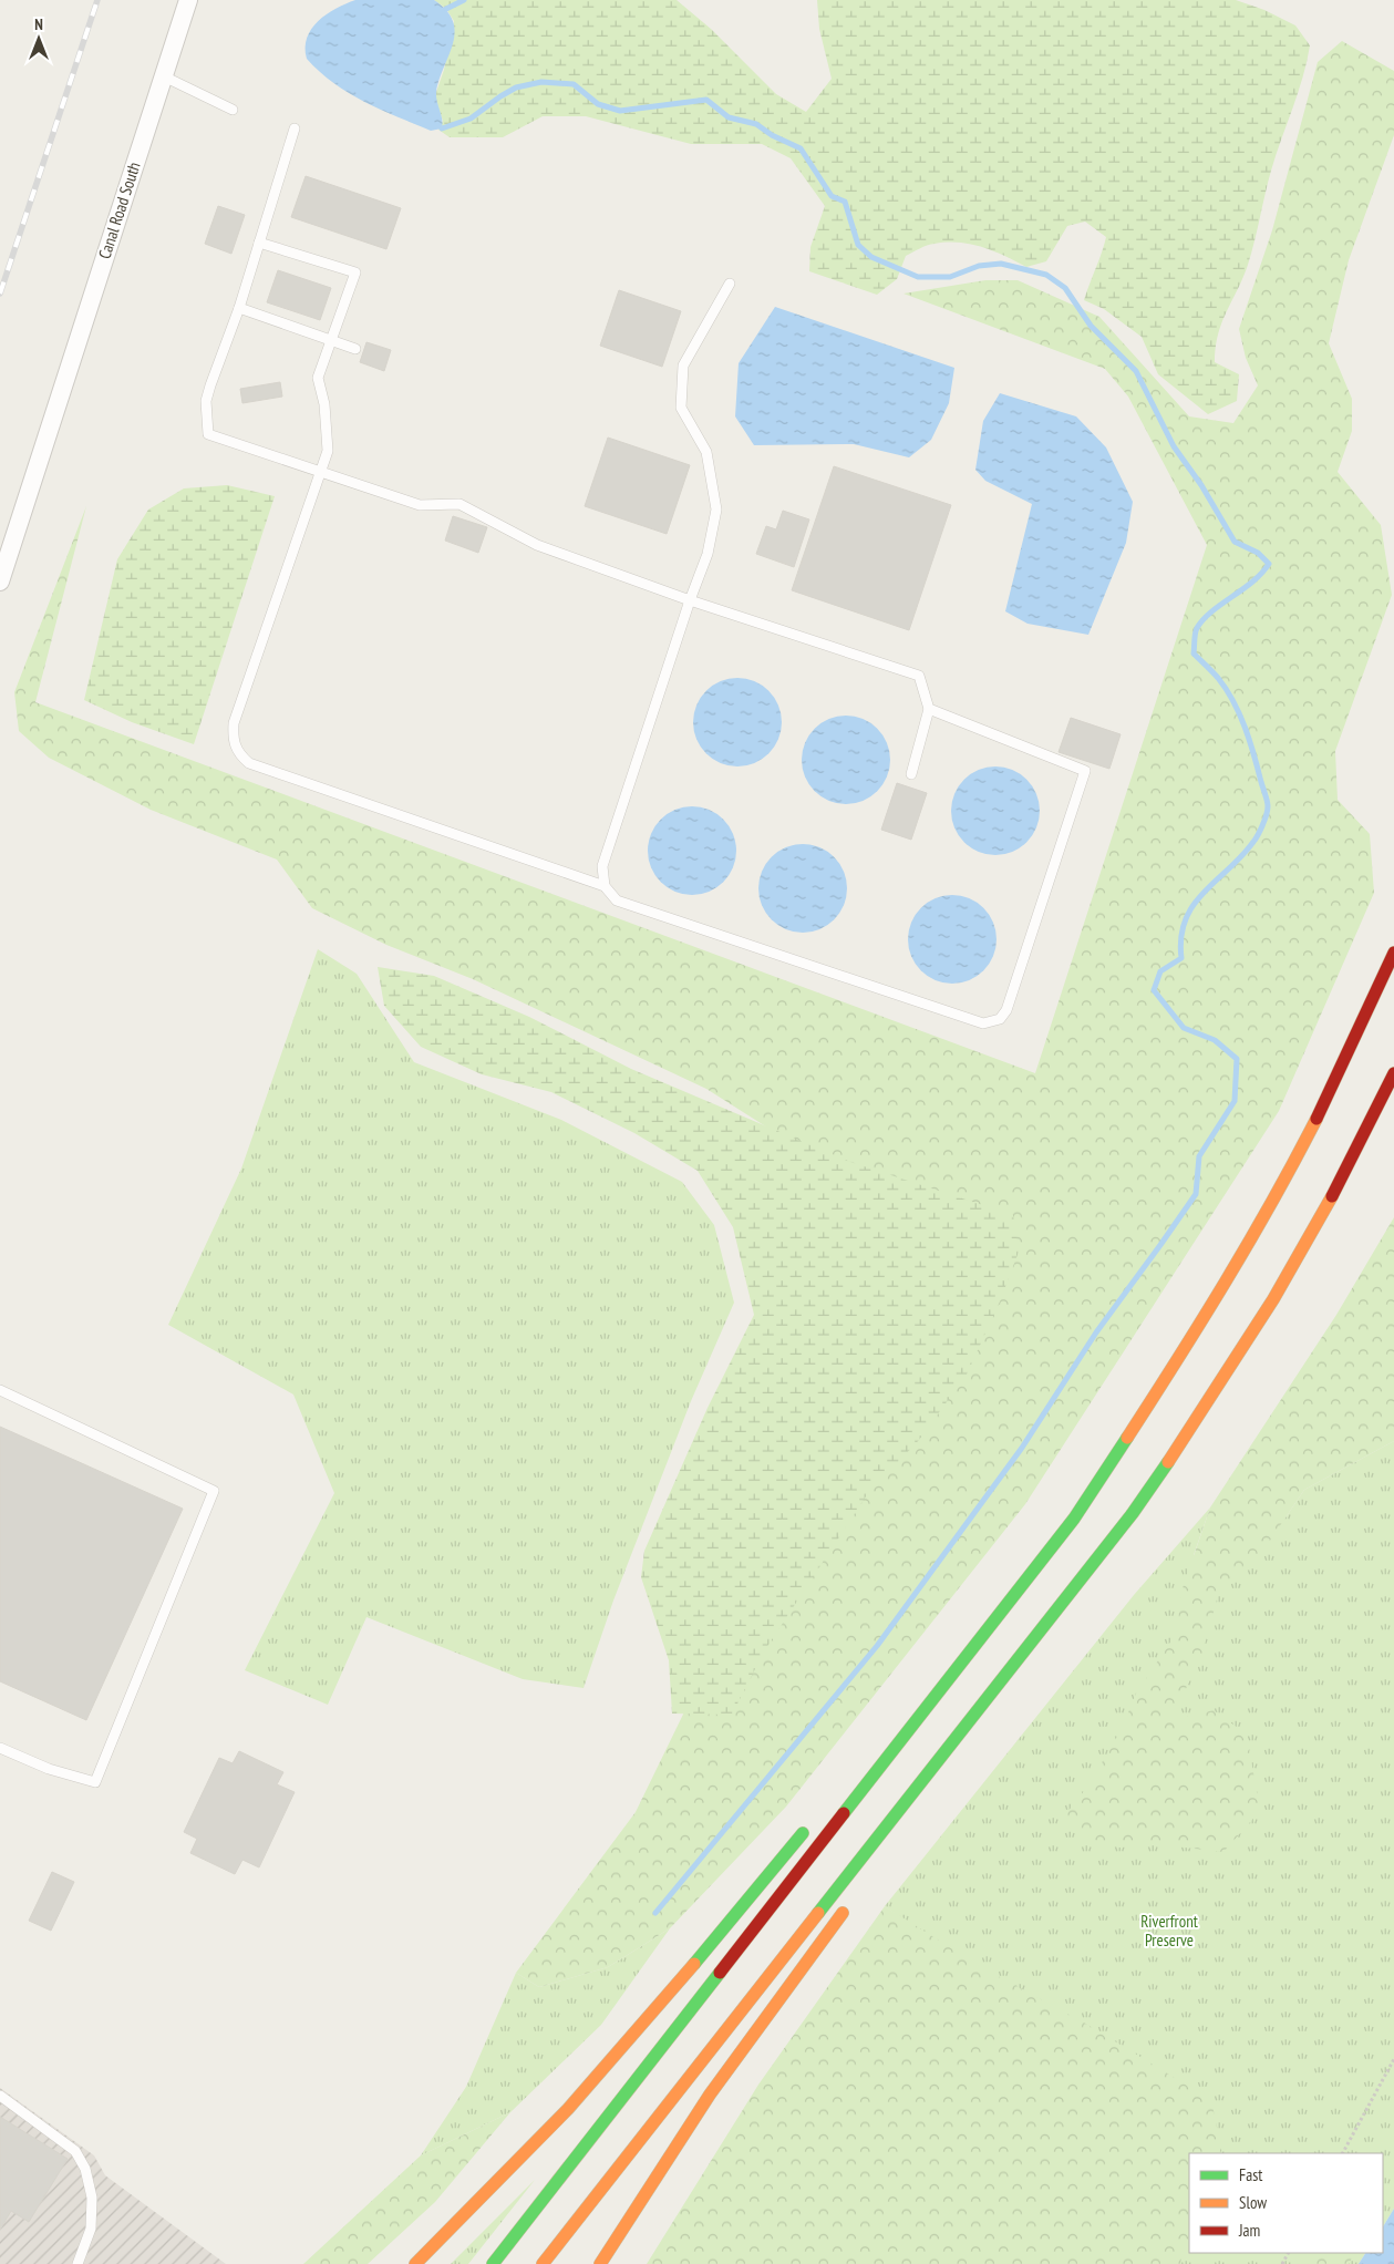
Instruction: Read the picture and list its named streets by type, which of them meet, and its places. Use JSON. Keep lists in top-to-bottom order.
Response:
{
  "streets": {
    "street": ["Canal Road South"]
  },
  "parks": ["Riverfront Preserve"],
  "legend": ["Fast", "Slow", "Jam"],
  "north": "top"
}
